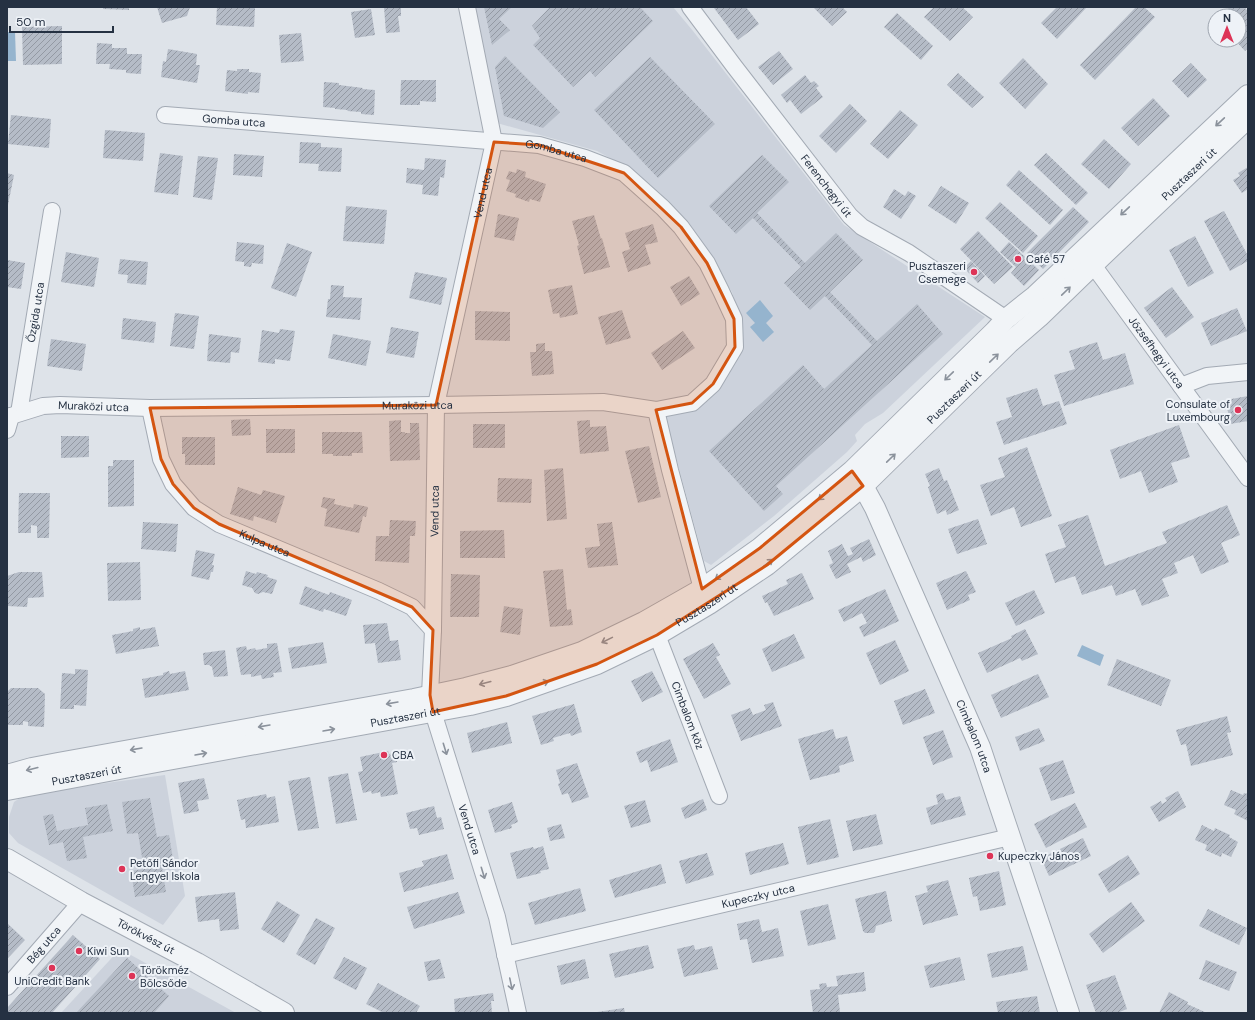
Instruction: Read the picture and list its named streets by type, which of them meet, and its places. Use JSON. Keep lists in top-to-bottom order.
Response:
{
  "streets": {
    "street": [
      "Gomba utca",
      "Pusztaszeri út",
      "Ferenchegyi út",
      "Vend utca",
      "Őzgida utca",
      "Józsefhegyi utca",
      "Muraközi utca",
      "Kulpa utca",
      "Cimbalom köz",
      "Cimbalom utca",
      "Kupeczky utca",
      "Törökvész út",
      "Bég utca"
    ]
  },
  "crossings": [
    ["Gomba utca", "Vend utca"],
    ["Gomba utca", "Muraközi utca"],
    ["Pusztaszeri út", "Ferenchegyi út"],
    ["Pusztaszeri út", "Vend utca"],
    ["Pusztaszeri út", "Józsefhegyi utca"],
    ["Pusztaszeri út", "Cimbalom köz"],
    ["Pusztaszeri út", "Cimbalom utca"],
    ["Vend utca", "Muraközi utca"],
    ["Vend utca", "Kulpa utca"],
    ["Vend utca", "Kupeczky utca"],
    ["Őzgida utca", "Muraközi utca"],
    ["Muraközi utca", "Kulpa utca"],
    ["Cimbalom utca", "Kupeczky utca"],
    ["Törökvész út", "Bég utca"]
  ],
  "places": [
    "Café 57",
    "Pusztaszeri Csemege",
    "Consulate of Luxembourg",
    "CBA",
    "Kupeczky János",
    "Petőfi Sándor Lengyel Iskola",
    "Kiwi Sun",
    "UniCredit Bank",
    "Törökméz Bölcsőde"
  ],
  "scale_bar": "50 m",
  "north": "top"
}
